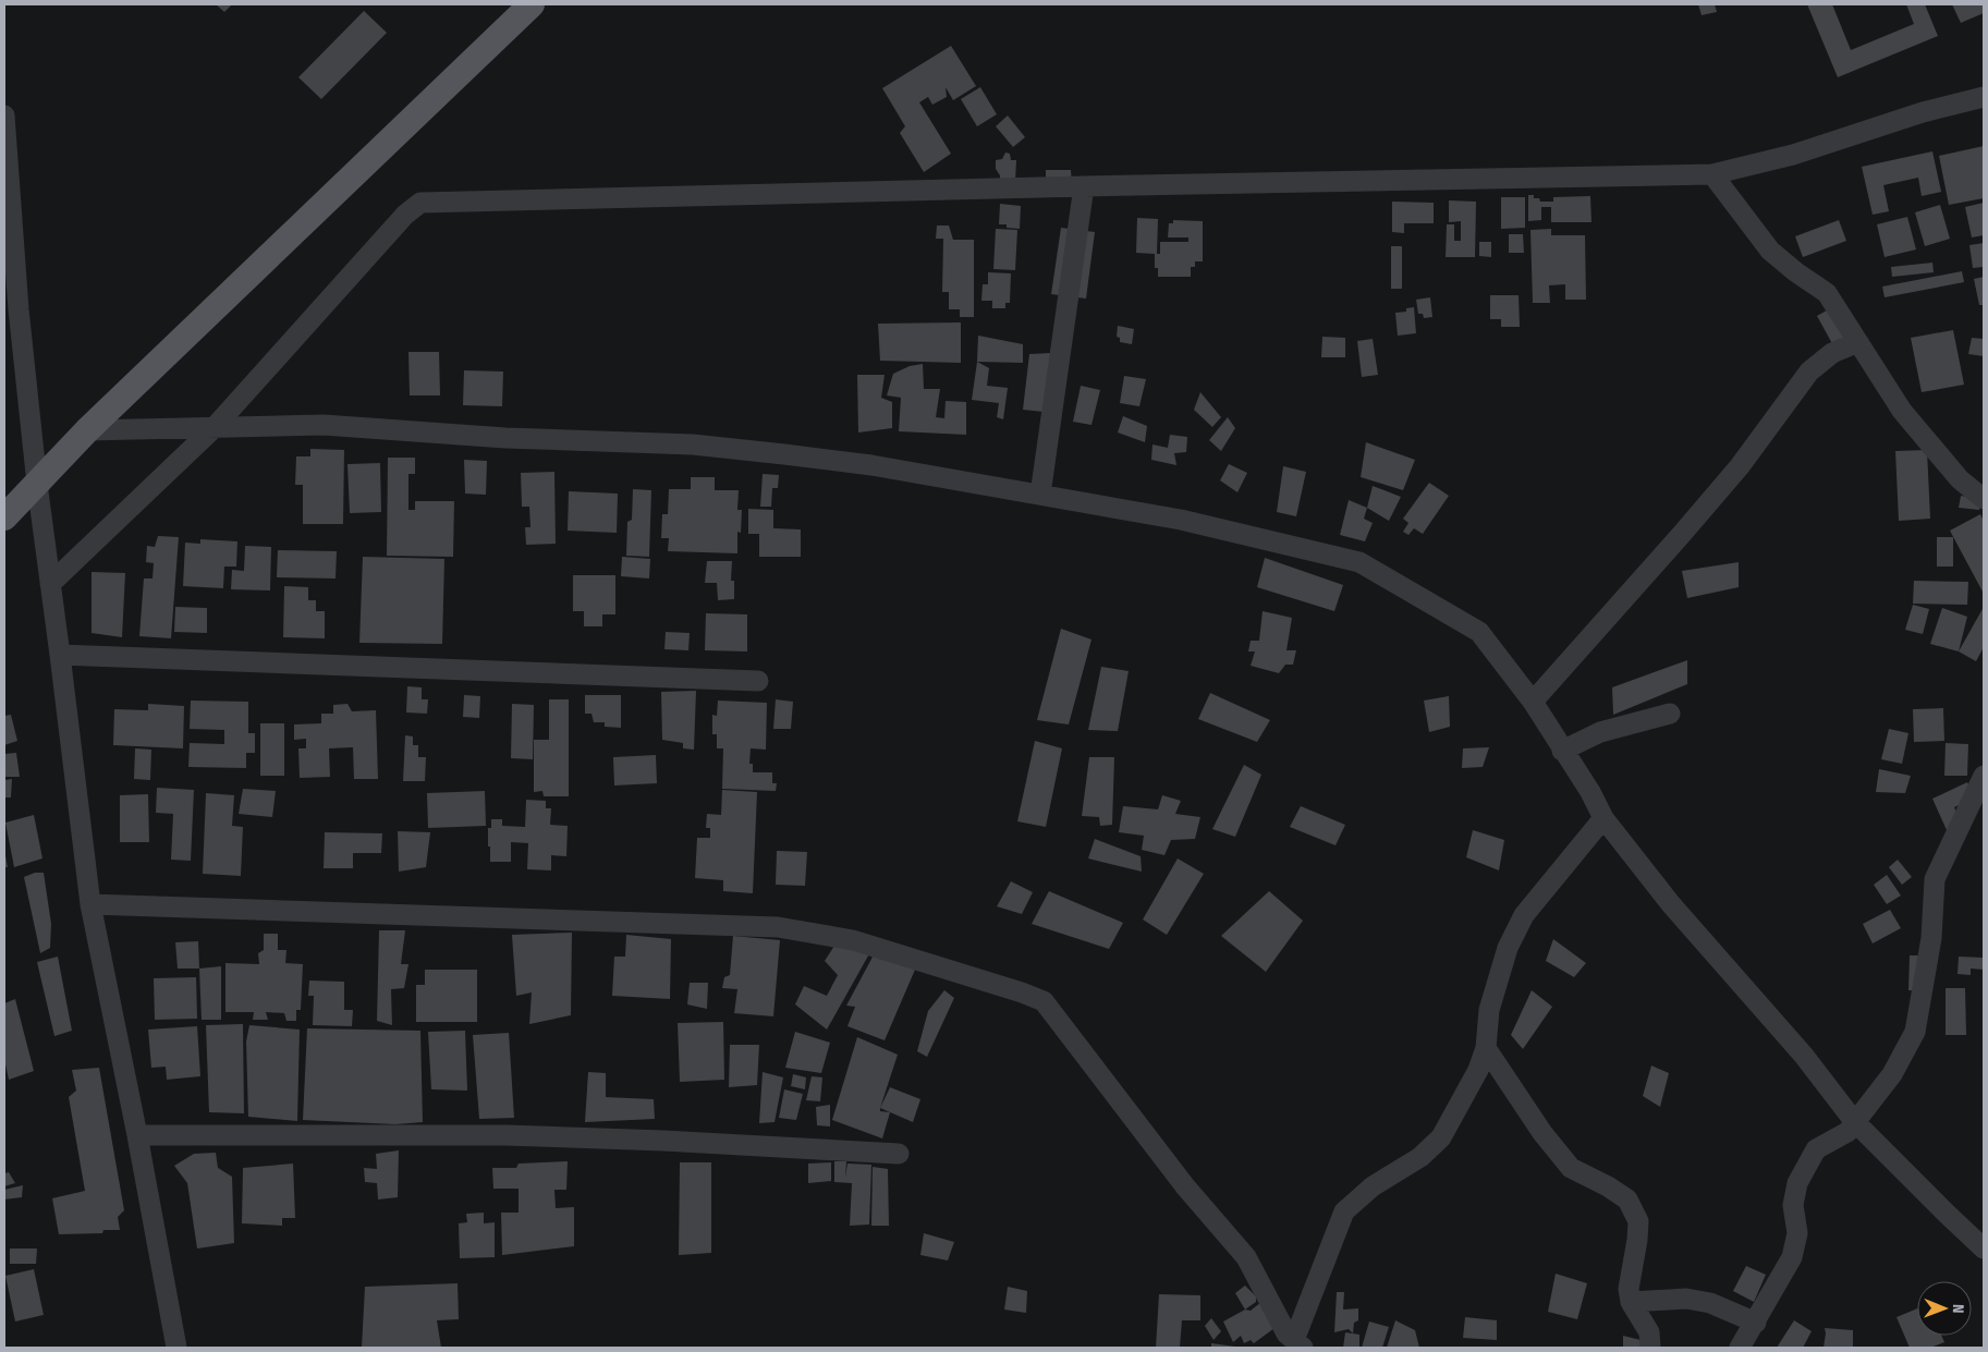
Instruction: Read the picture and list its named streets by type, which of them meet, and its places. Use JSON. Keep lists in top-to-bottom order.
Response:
{
  "north": "right"
}
